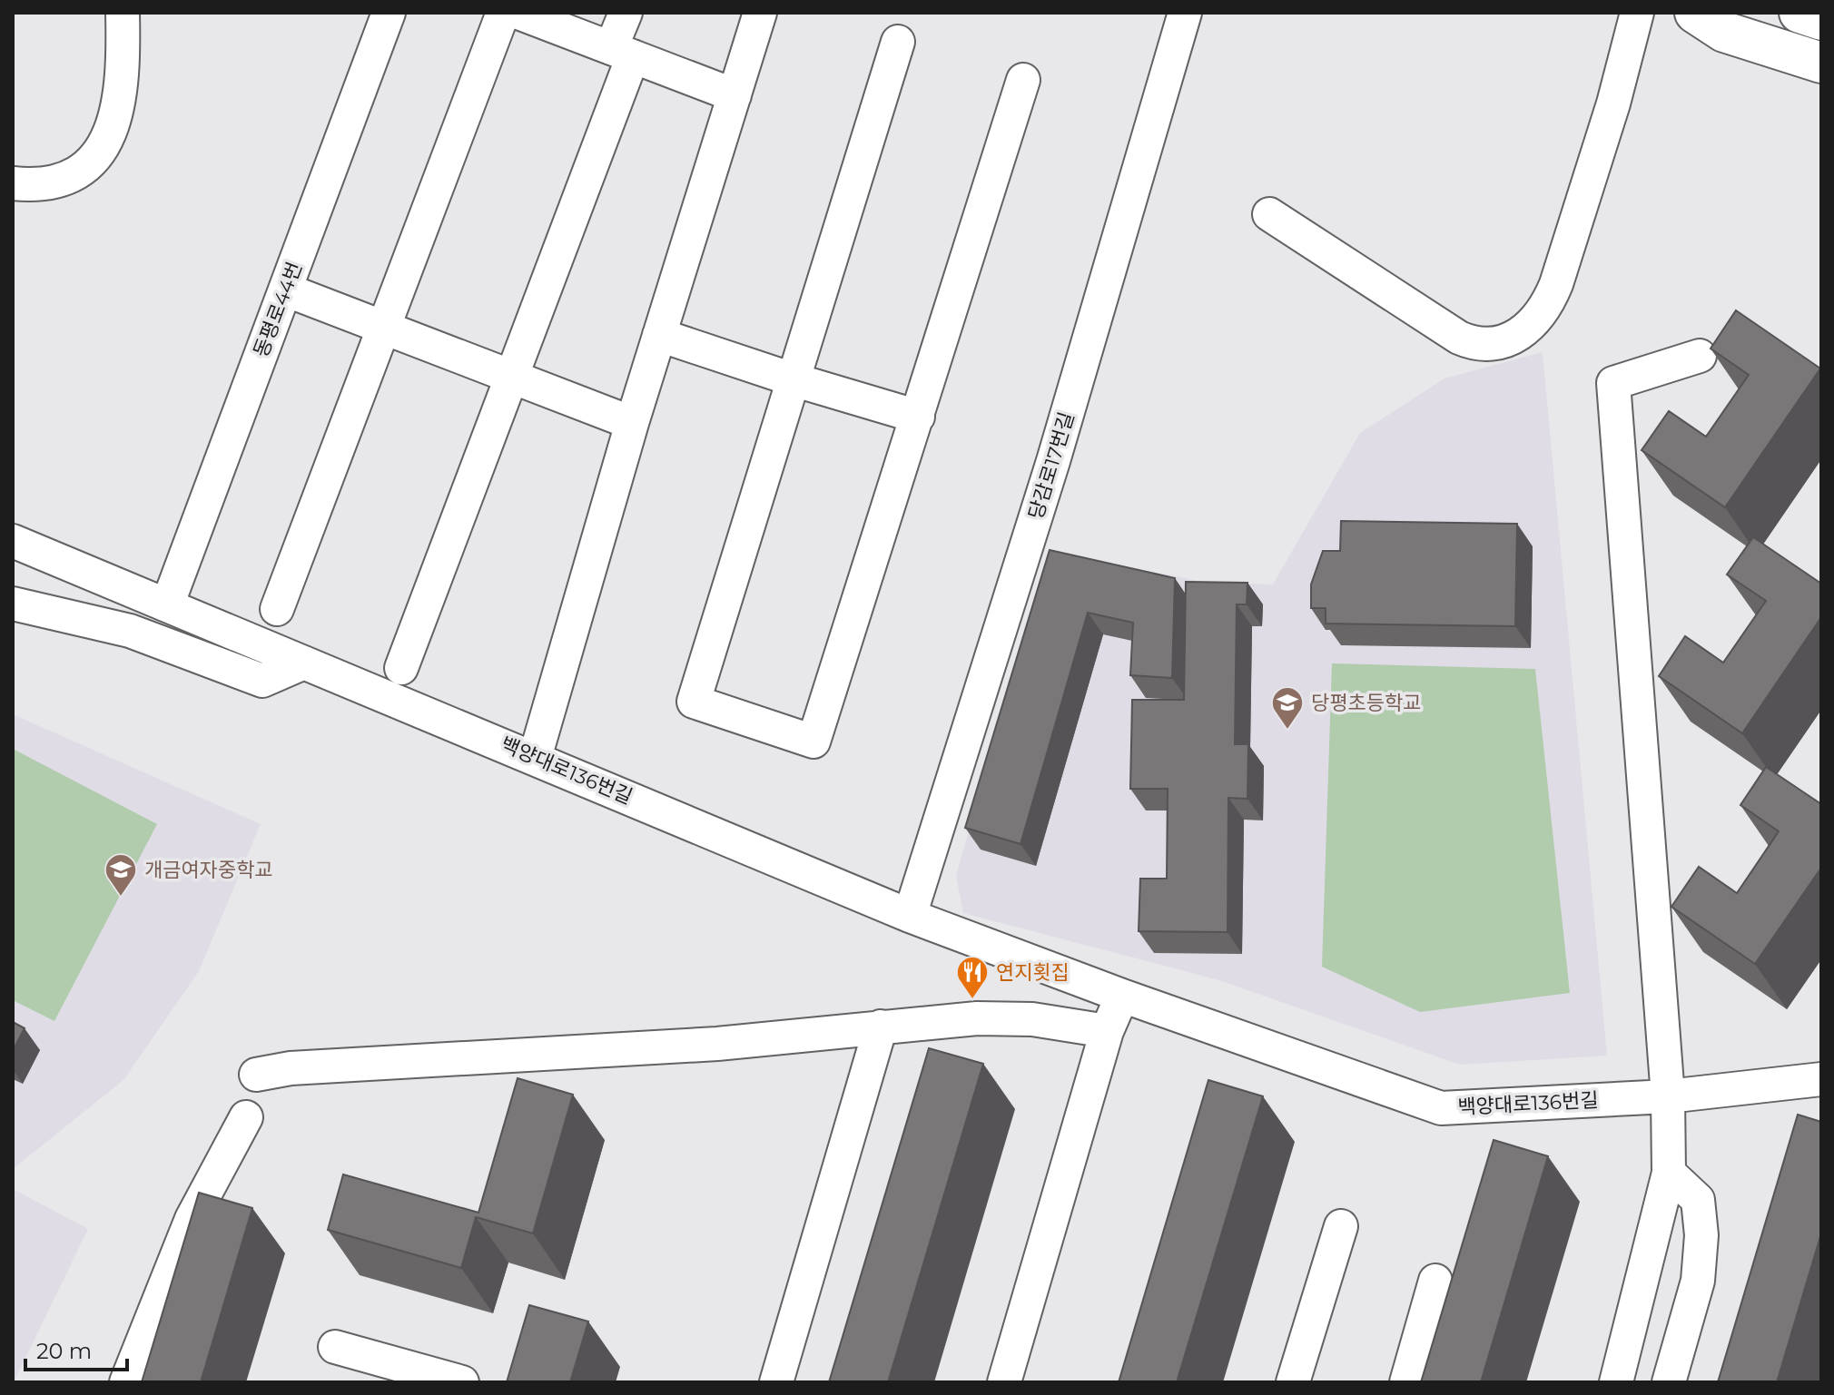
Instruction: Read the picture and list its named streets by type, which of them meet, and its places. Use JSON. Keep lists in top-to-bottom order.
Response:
{
  "streets": {
    "street": ["동평로44번", "당감로17번길", "백양대로136번길"]
  },
  "crossings": [
    ["동평로44번", "백양대로136번길"],
    ["당감로17번길", "백양대로136번길"]
  ],
  "places": {
    "school or university": ["당평초등학교", "개금여자중학교"],
    "restaurant": ["연지횟집"]
  },
  "scale_bar": "20 m"
}
